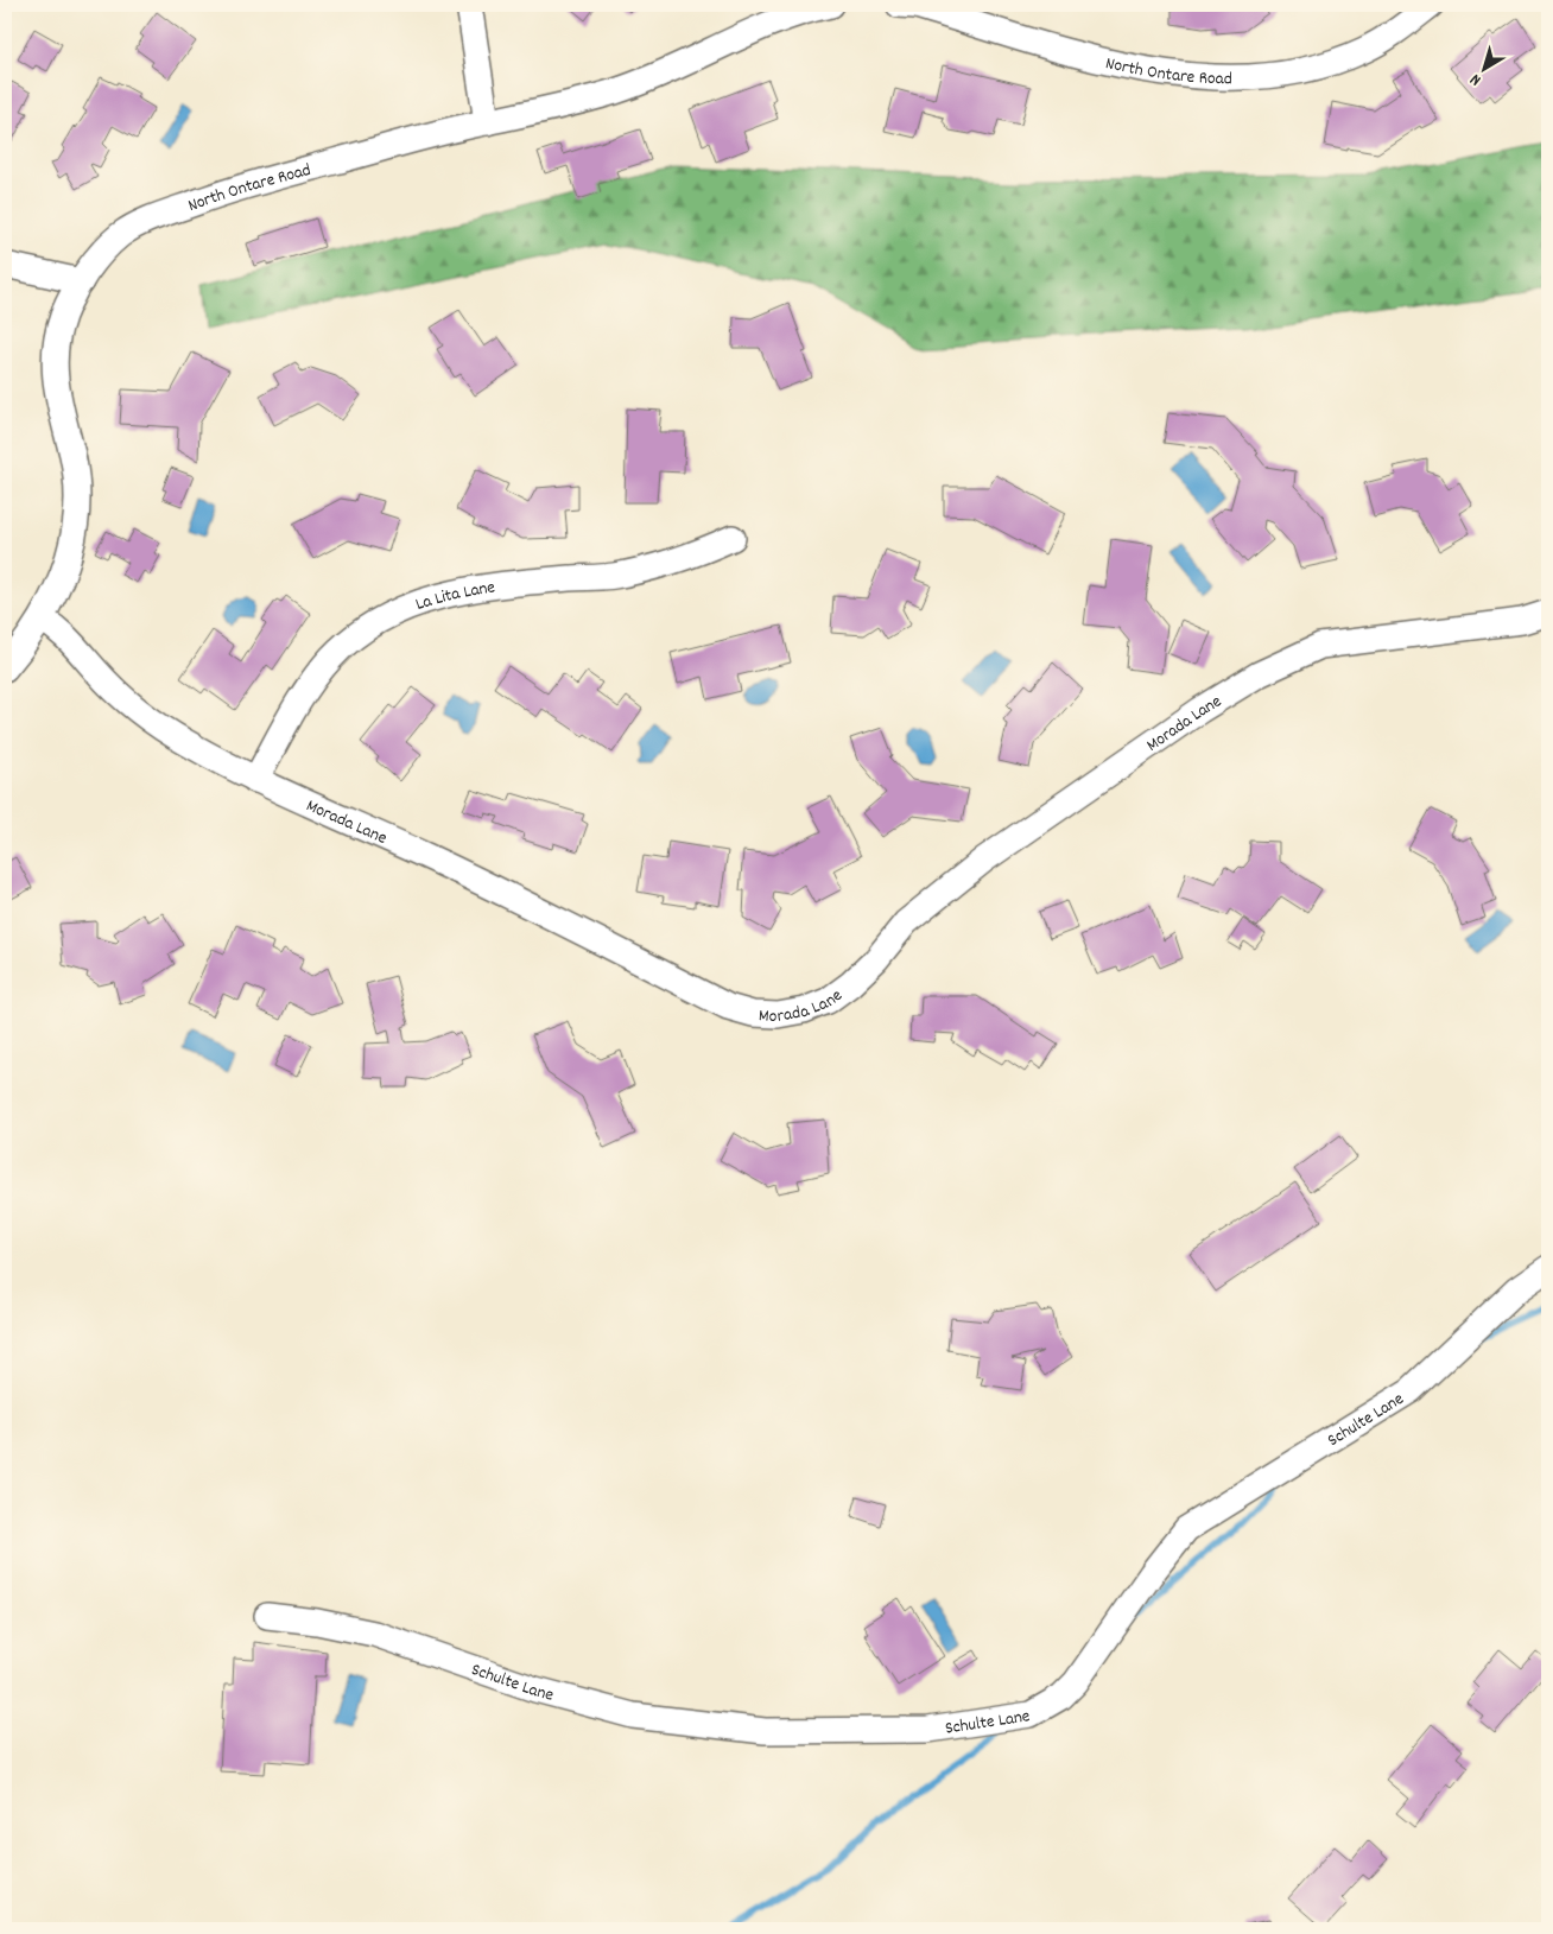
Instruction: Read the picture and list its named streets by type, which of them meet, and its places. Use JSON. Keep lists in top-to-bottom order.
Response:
{
  "streets": {
    "street": [
      "North Ontare Road",
      "La Lita Lane",
      "Morada Lane",
      "Schulte Lane"
    ]
  },
  "crossings": [
    ["North Ontare Road", "Morada Lane"],
    ["La Lita Lane", "Morada Lane"]
  ],
  "north": "bottom left"
}
